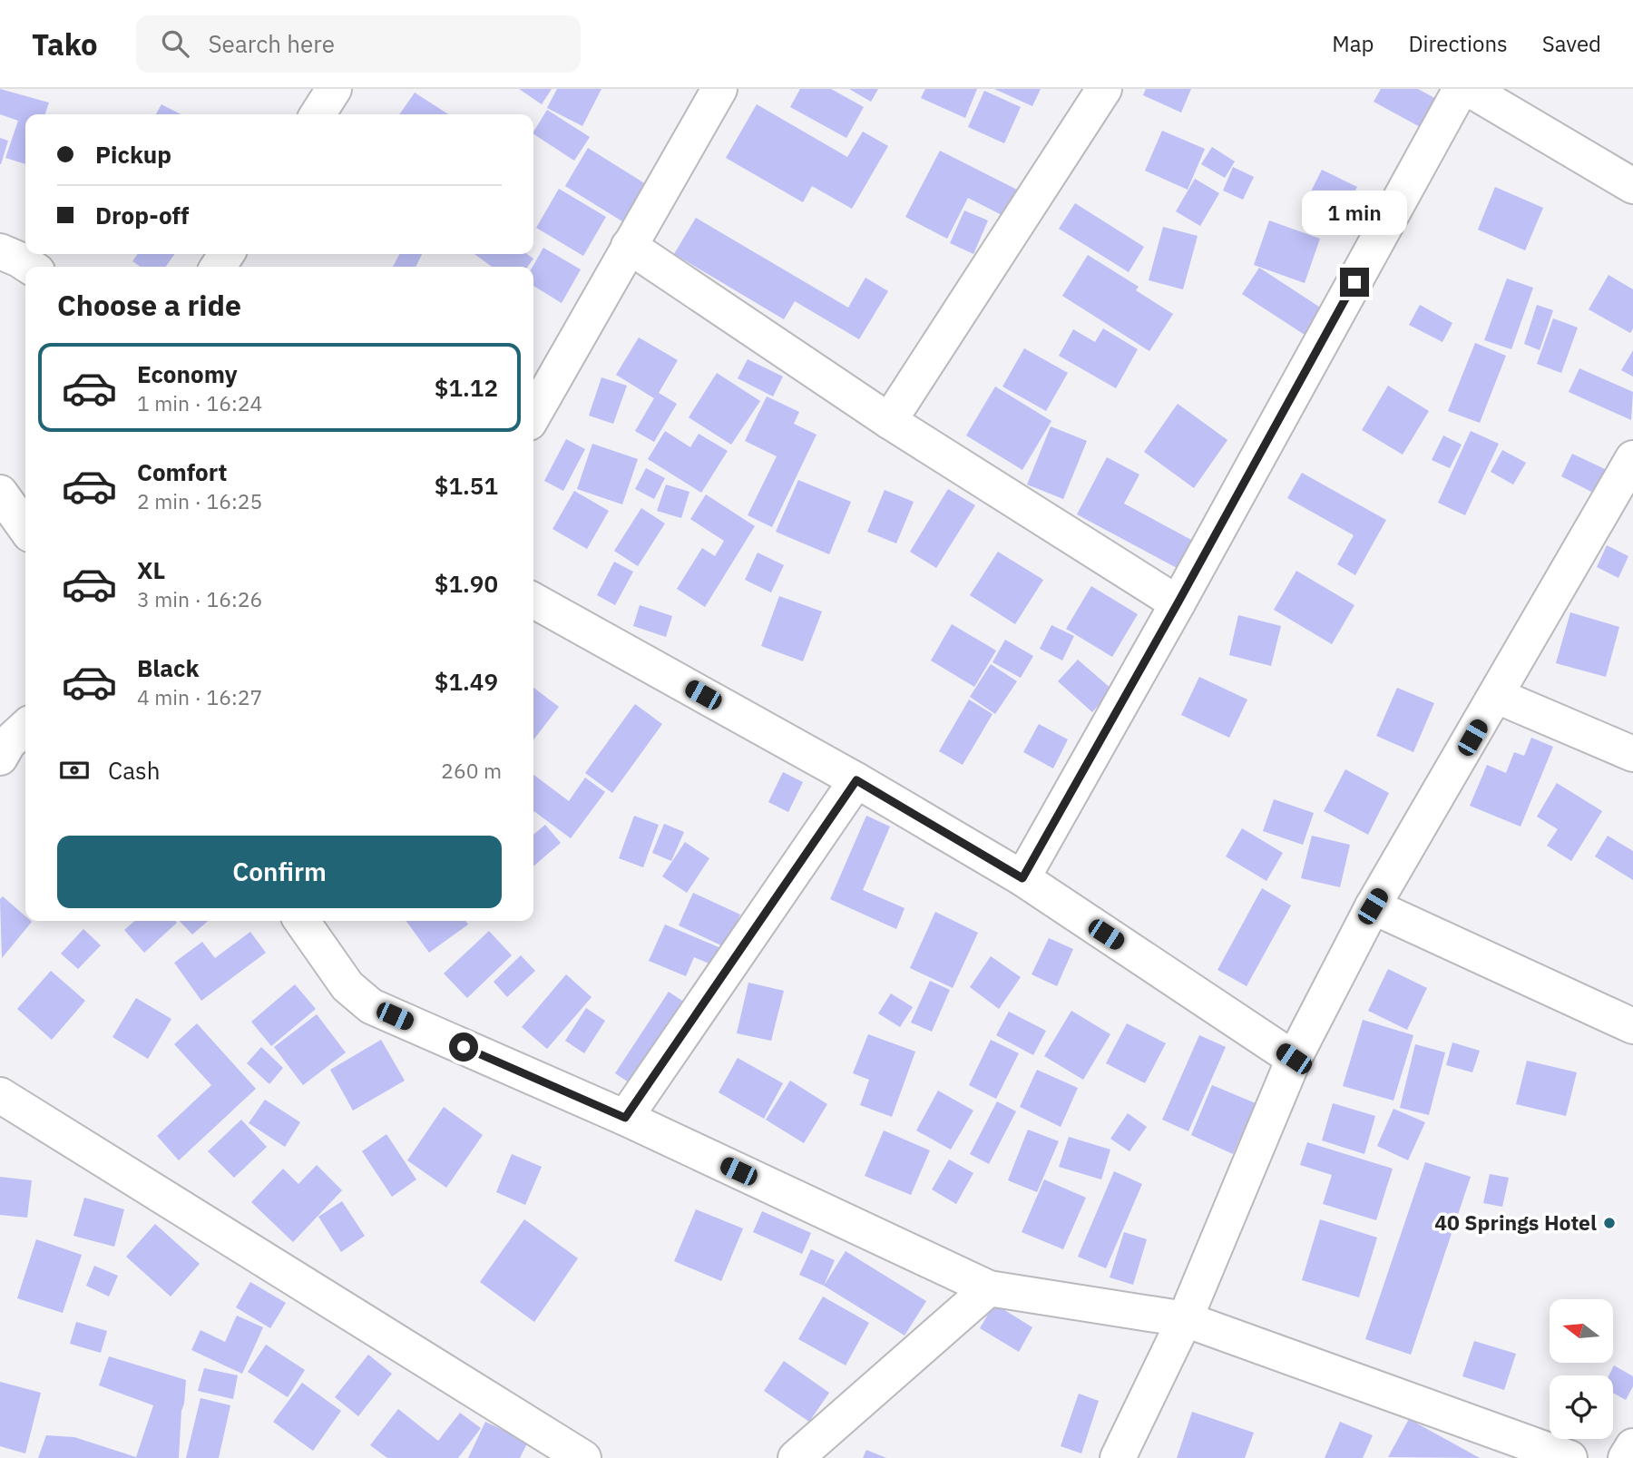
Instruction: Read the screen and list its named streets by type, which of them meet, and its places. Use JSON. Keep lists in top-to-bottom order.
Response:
{
  "places": ["40 Springs Hotel"],
  "north": "left",
  "page": {
    "header": "Tako",
    "search": "Search here",
    "nav": ["Map", "Directions", "Saved"],
    "banner": ["Pickup", "Drop-off"],
    "bubble": "1 min",
    "heading": "Choose a ride",
    "list": [
      {
        "name": "Economy",
        "note": "1 min · 16:24",
        "value": "$1.12"
      },
      {
        "name": "Comfort",
        "note": "2 min · 16:25",
        "value": "$1.51"
      },
      {
        "name": "XL",
        "note": "3 min · 16:26",
        "value": "$1.90"
      },
      {
        "name": "Black",
        "note": "4 min · 16:27",
        "value": "$1.49"
      }
    ],
    "pay": ["Cash", "260 m"],
    "buttons": "Confirm"
  }
}
